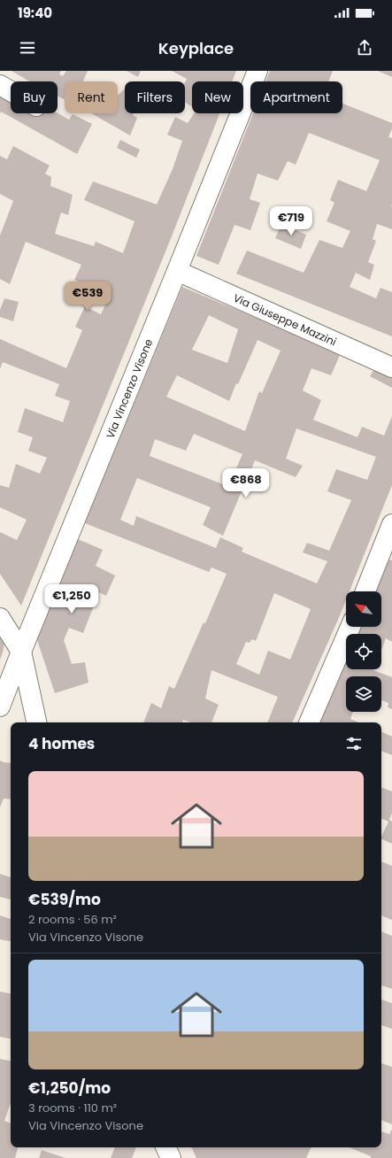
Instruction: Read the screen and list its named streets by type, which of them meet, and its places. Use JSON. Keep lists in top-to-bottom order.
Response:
{
  "streets": {
    "street": ["Via Giuseppe Mazzini", "Via Vincenzo Visone"]
  },
  "crossings": [
    ["Via Giuseppe Mazzini", "Via Vincenzo Visone"]
  ],
  "north": "top left",
  "page": {
    "status": "19:40",
    "header": "Keyplace",
    "chip": [
      "Buy",
      "Rent",
      "Filters",
      "New",
      "Apartment"
    ],
    "price": [
      "€719",
      "€539",
      "€868",
      "€1,250"
    ],
    "heading": "4 homes",
    "list": [
      {
        "name": "€539/mo",
        "note": "2 rooms · 56 m² · Via Vincenzo Visone"
      },
      {
        "name": "€1,250/mo",
        "note": "3 rooms · 110 m² · Via Vincenzo Visone"
      }
    ]
  }
}
